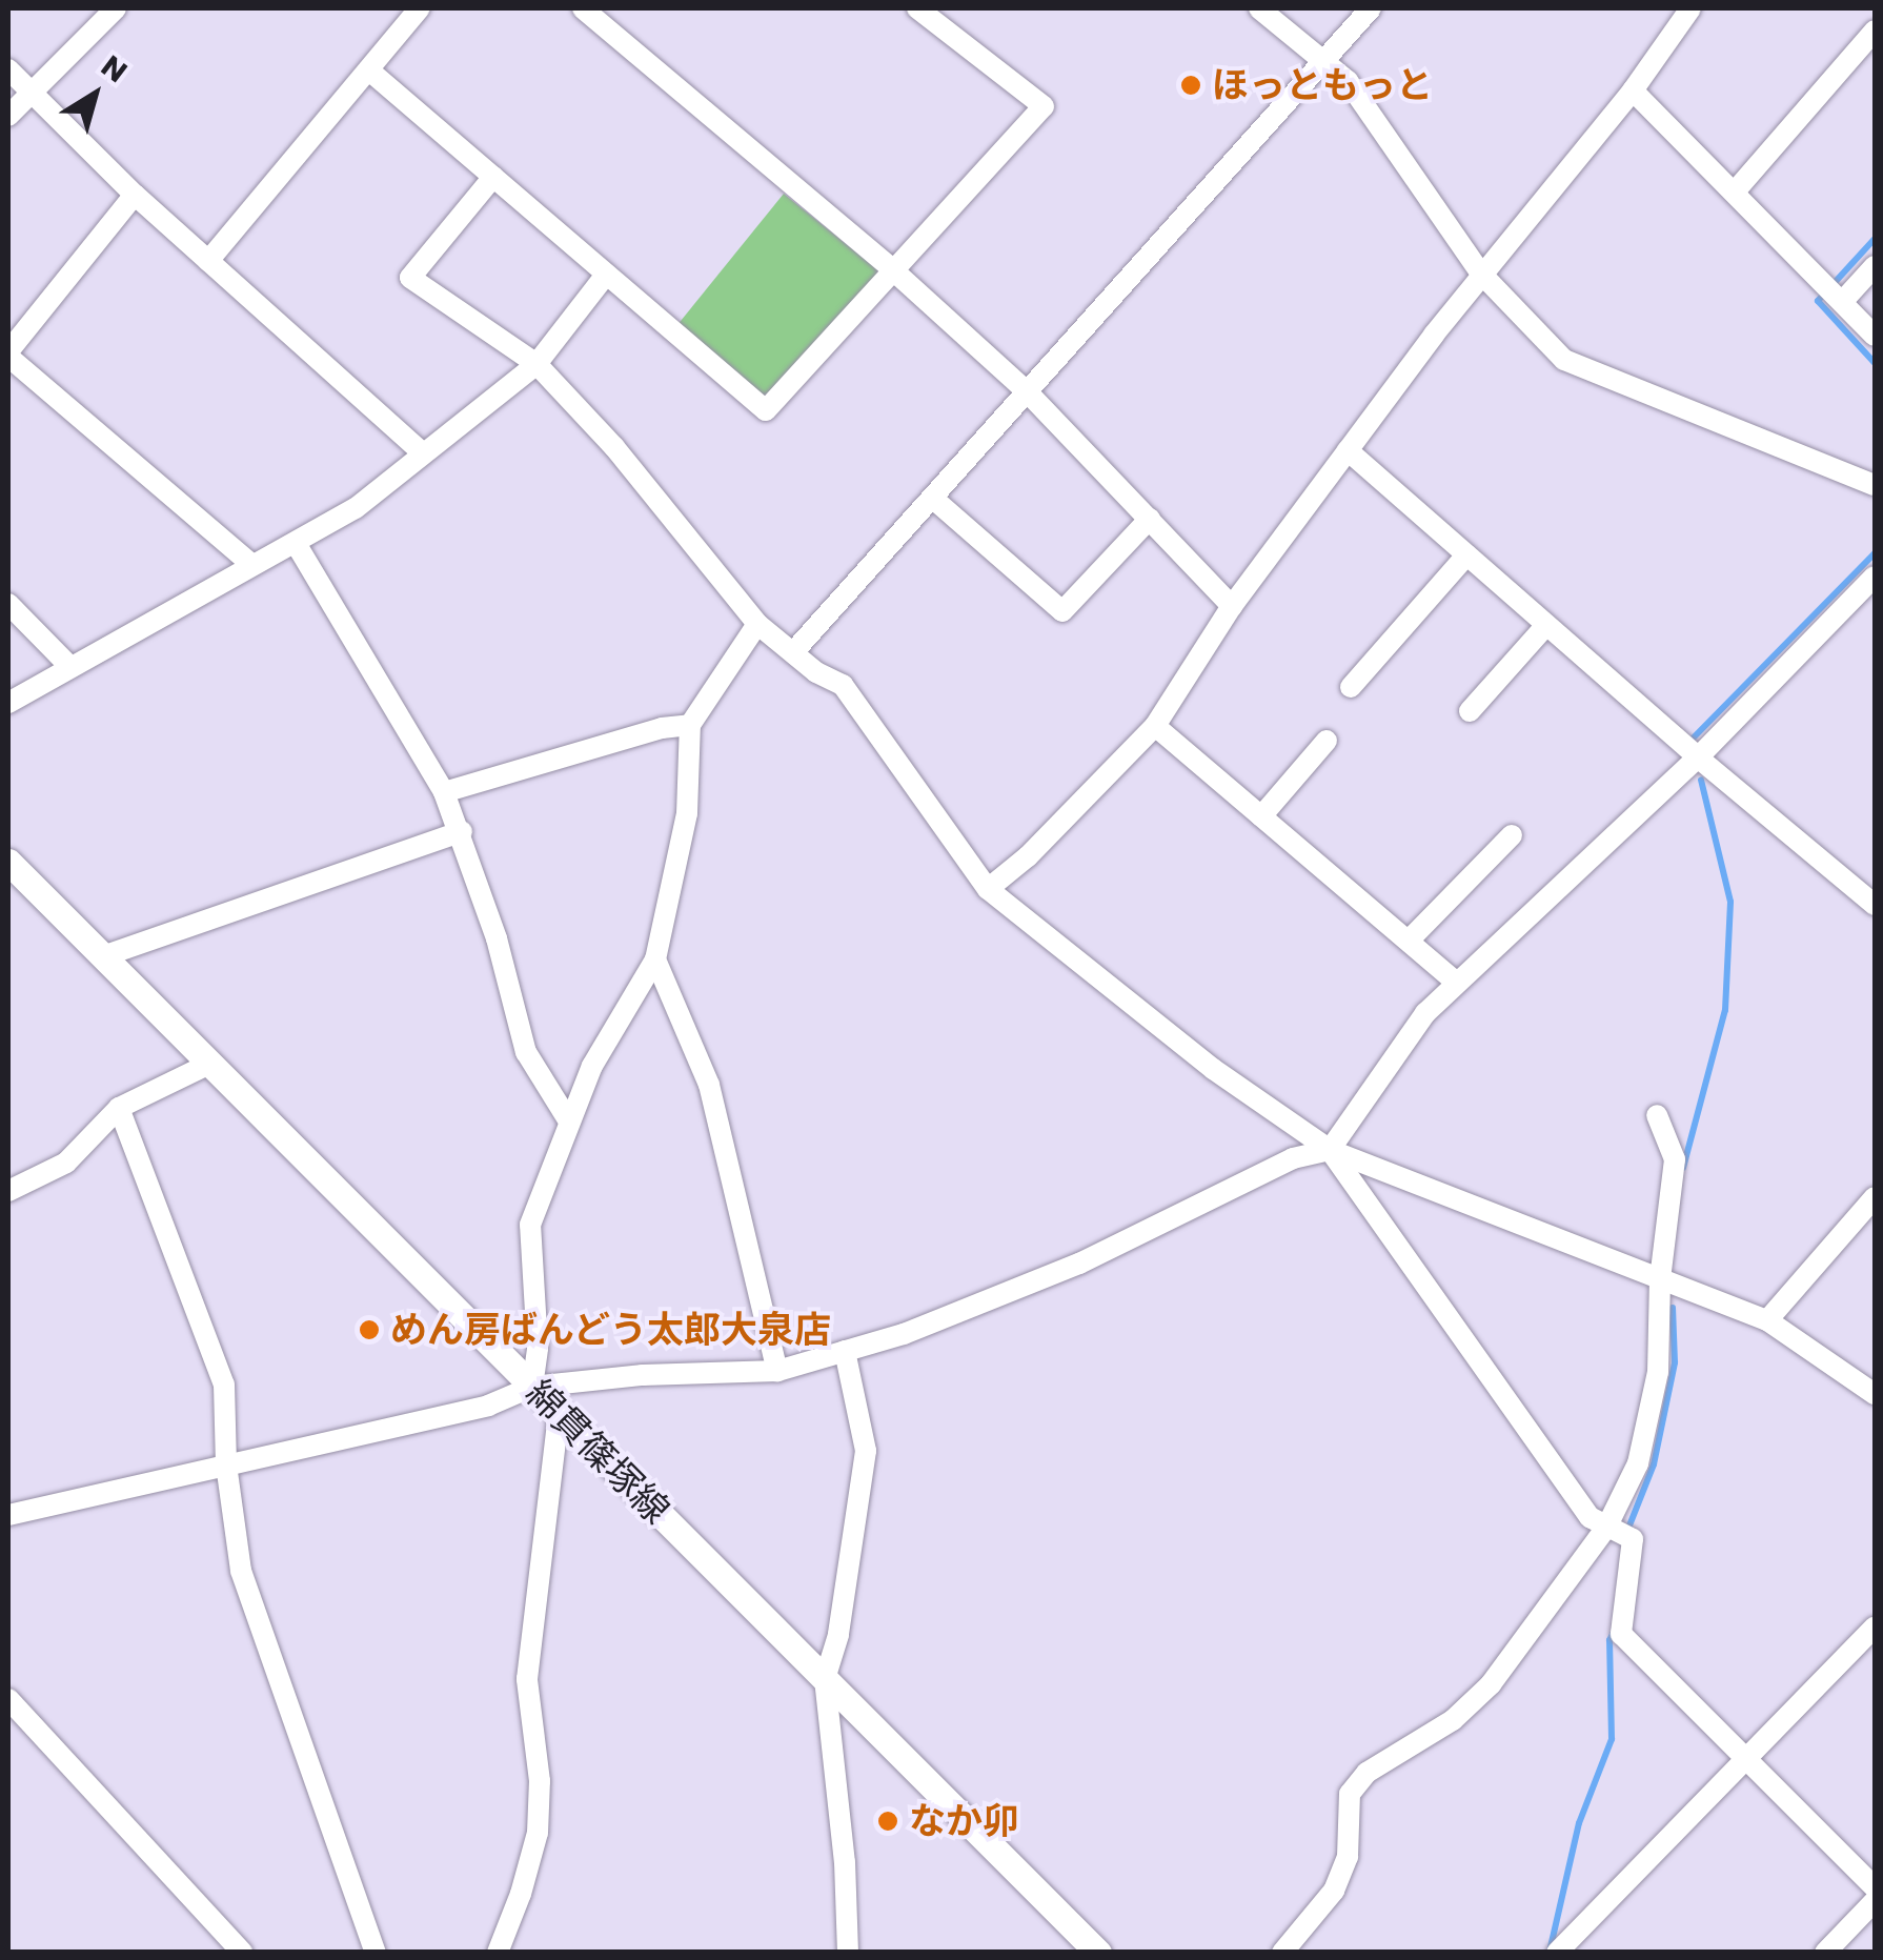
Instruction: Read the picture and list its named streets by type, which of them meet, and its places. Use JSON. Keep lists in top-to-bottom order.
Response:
{
  "streets": {
    "main road": ["綿貫篠塚線"]
  },
  "places": ["ほっともっと", "めん房ばんどう太郎大泉店", "なか卯"],
  "north": "top right"
}
